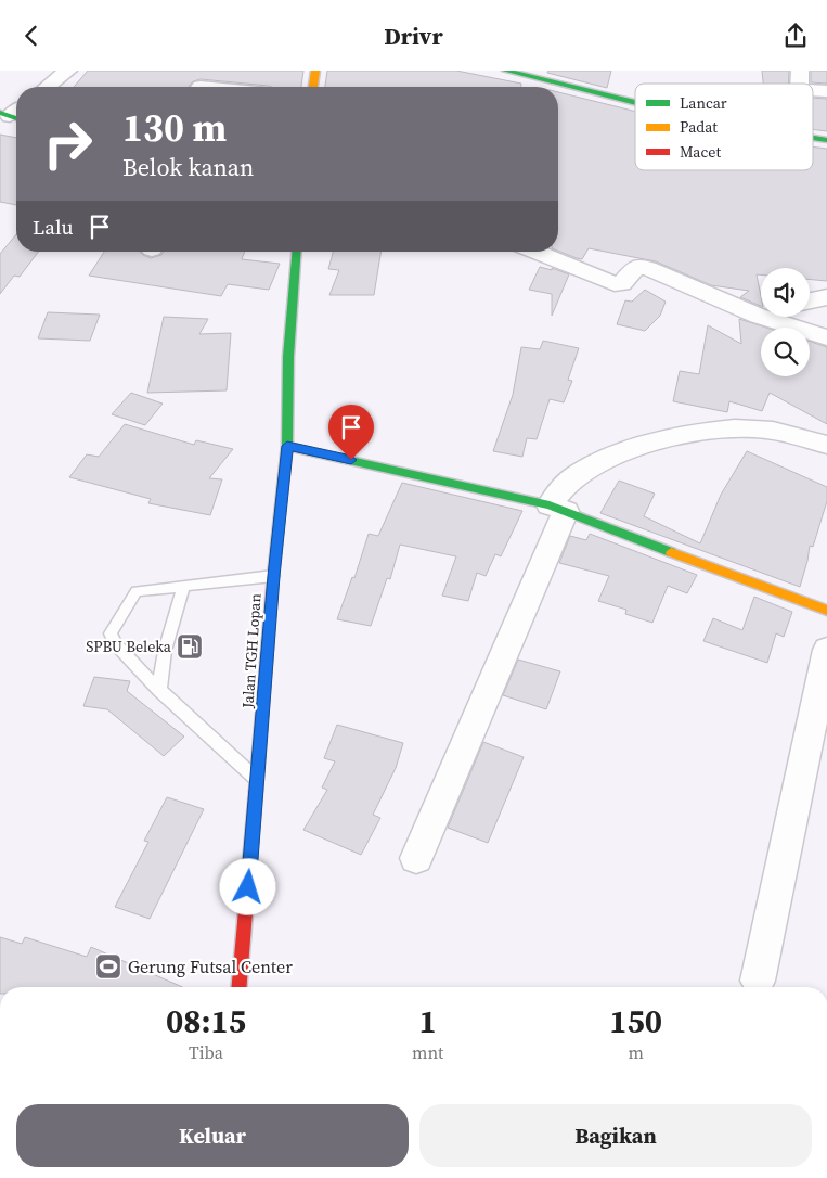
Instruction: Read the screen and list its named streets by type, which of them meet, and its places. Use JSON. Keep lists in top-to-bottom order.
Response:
{
  "streets": {
    "main road": ["Jalan TGH Lopan"]
  },
  "places": {
    "fuel station": ["SPBU Beleka"],
    "sports": ["Gerung Futsal Center"]
  },
  "legend": ["Lancar", "Padat", "Macet"],
  "page": {
    "header": "Drivr",
    "turn": ["130 m", "Belok kanan"],
    "then": "Lalu",
    "eta": [
      "08:15",
      "Tiba",
      "1",
      "mnt",
      "150",
      "m"
    ],
    "buttons": ["Keluar", "Bagikan"]
  }
}
